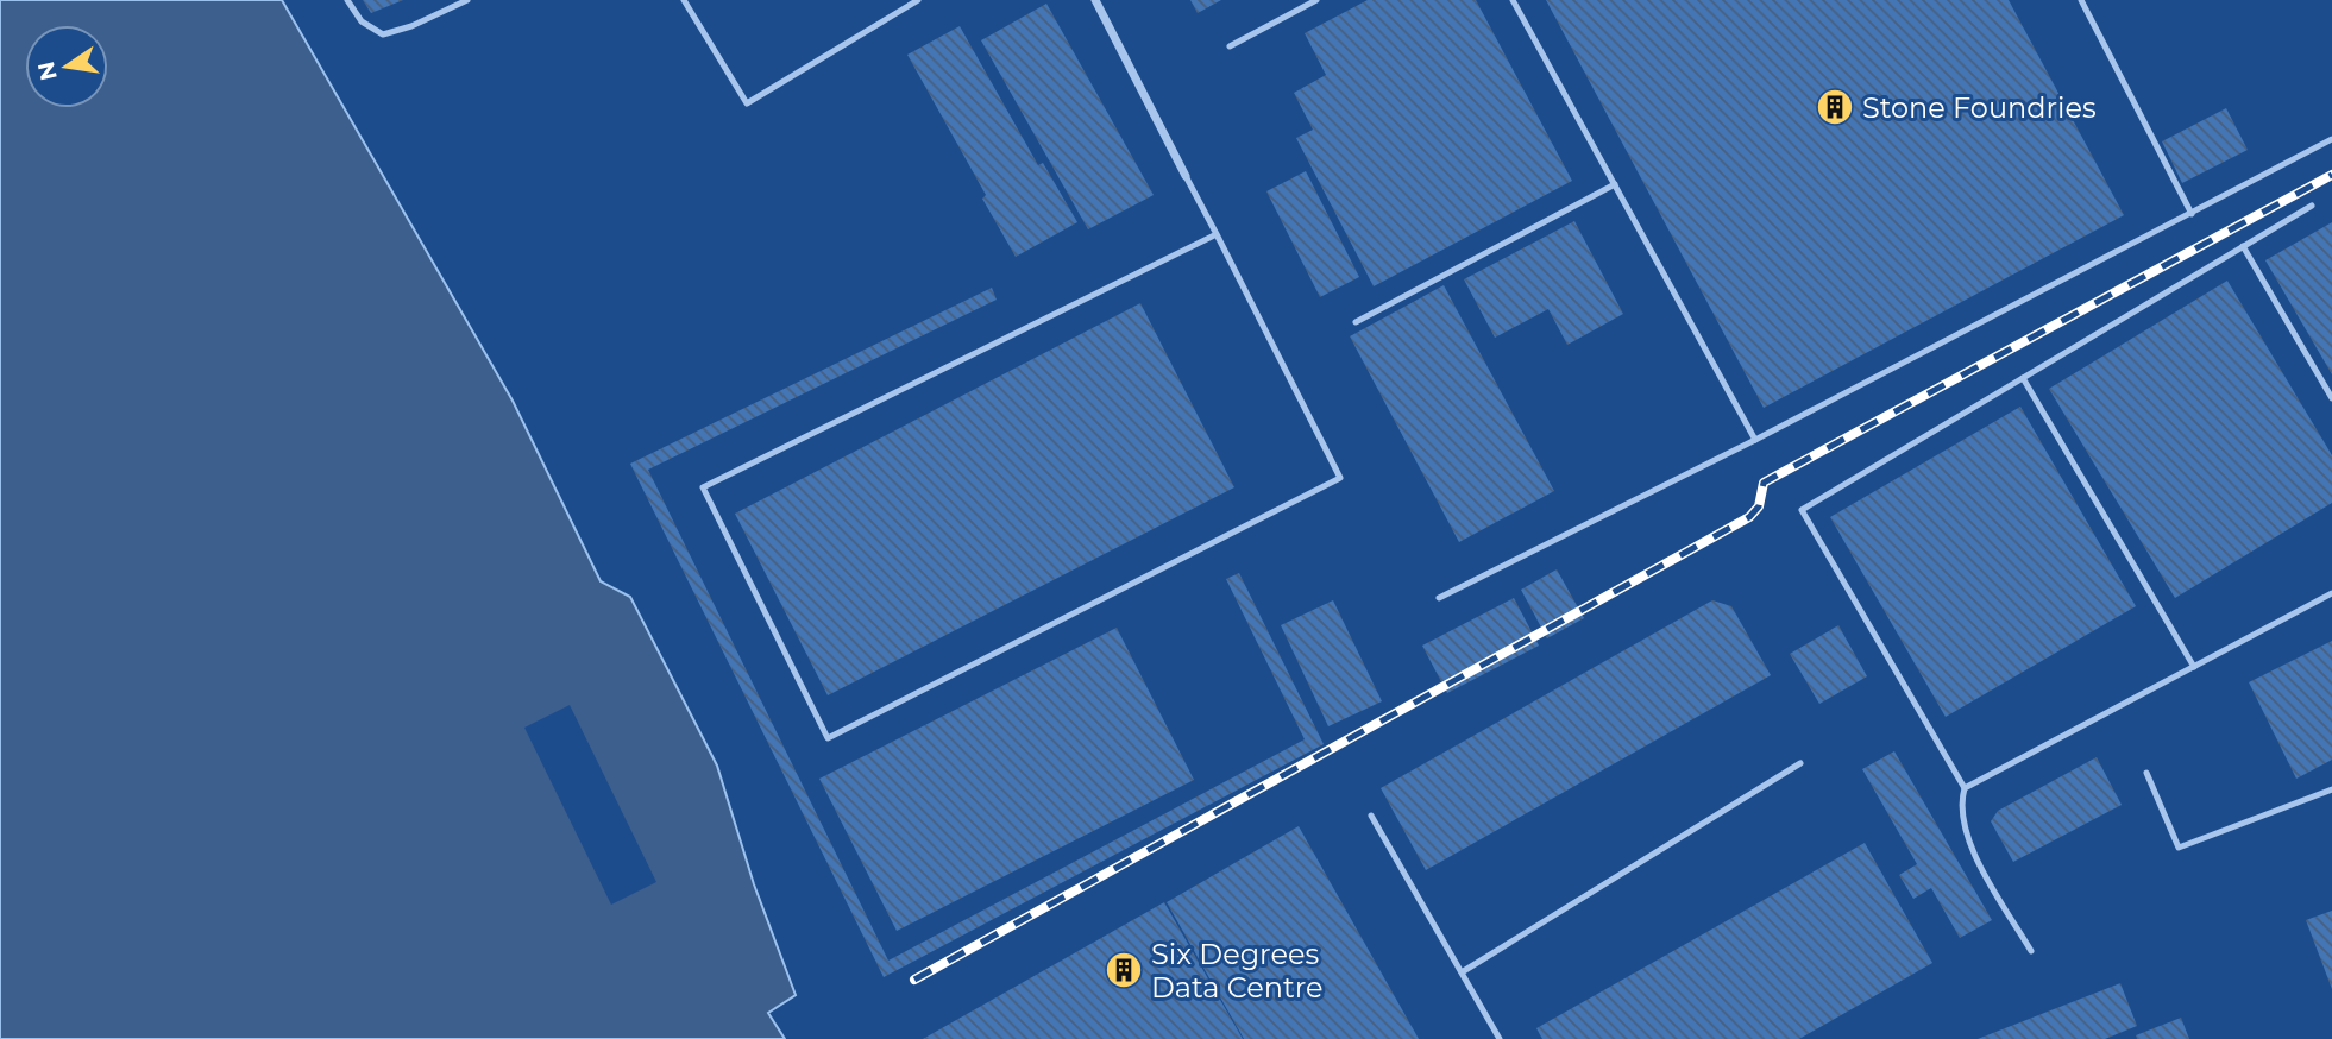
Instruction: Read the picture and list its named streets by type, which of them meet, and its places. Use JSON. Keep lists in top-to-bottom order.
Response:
{
  "places": {
    "building": ["Stone Foundries", "Six Degrees Data Centre"]
  },
  "north": "left"
}
